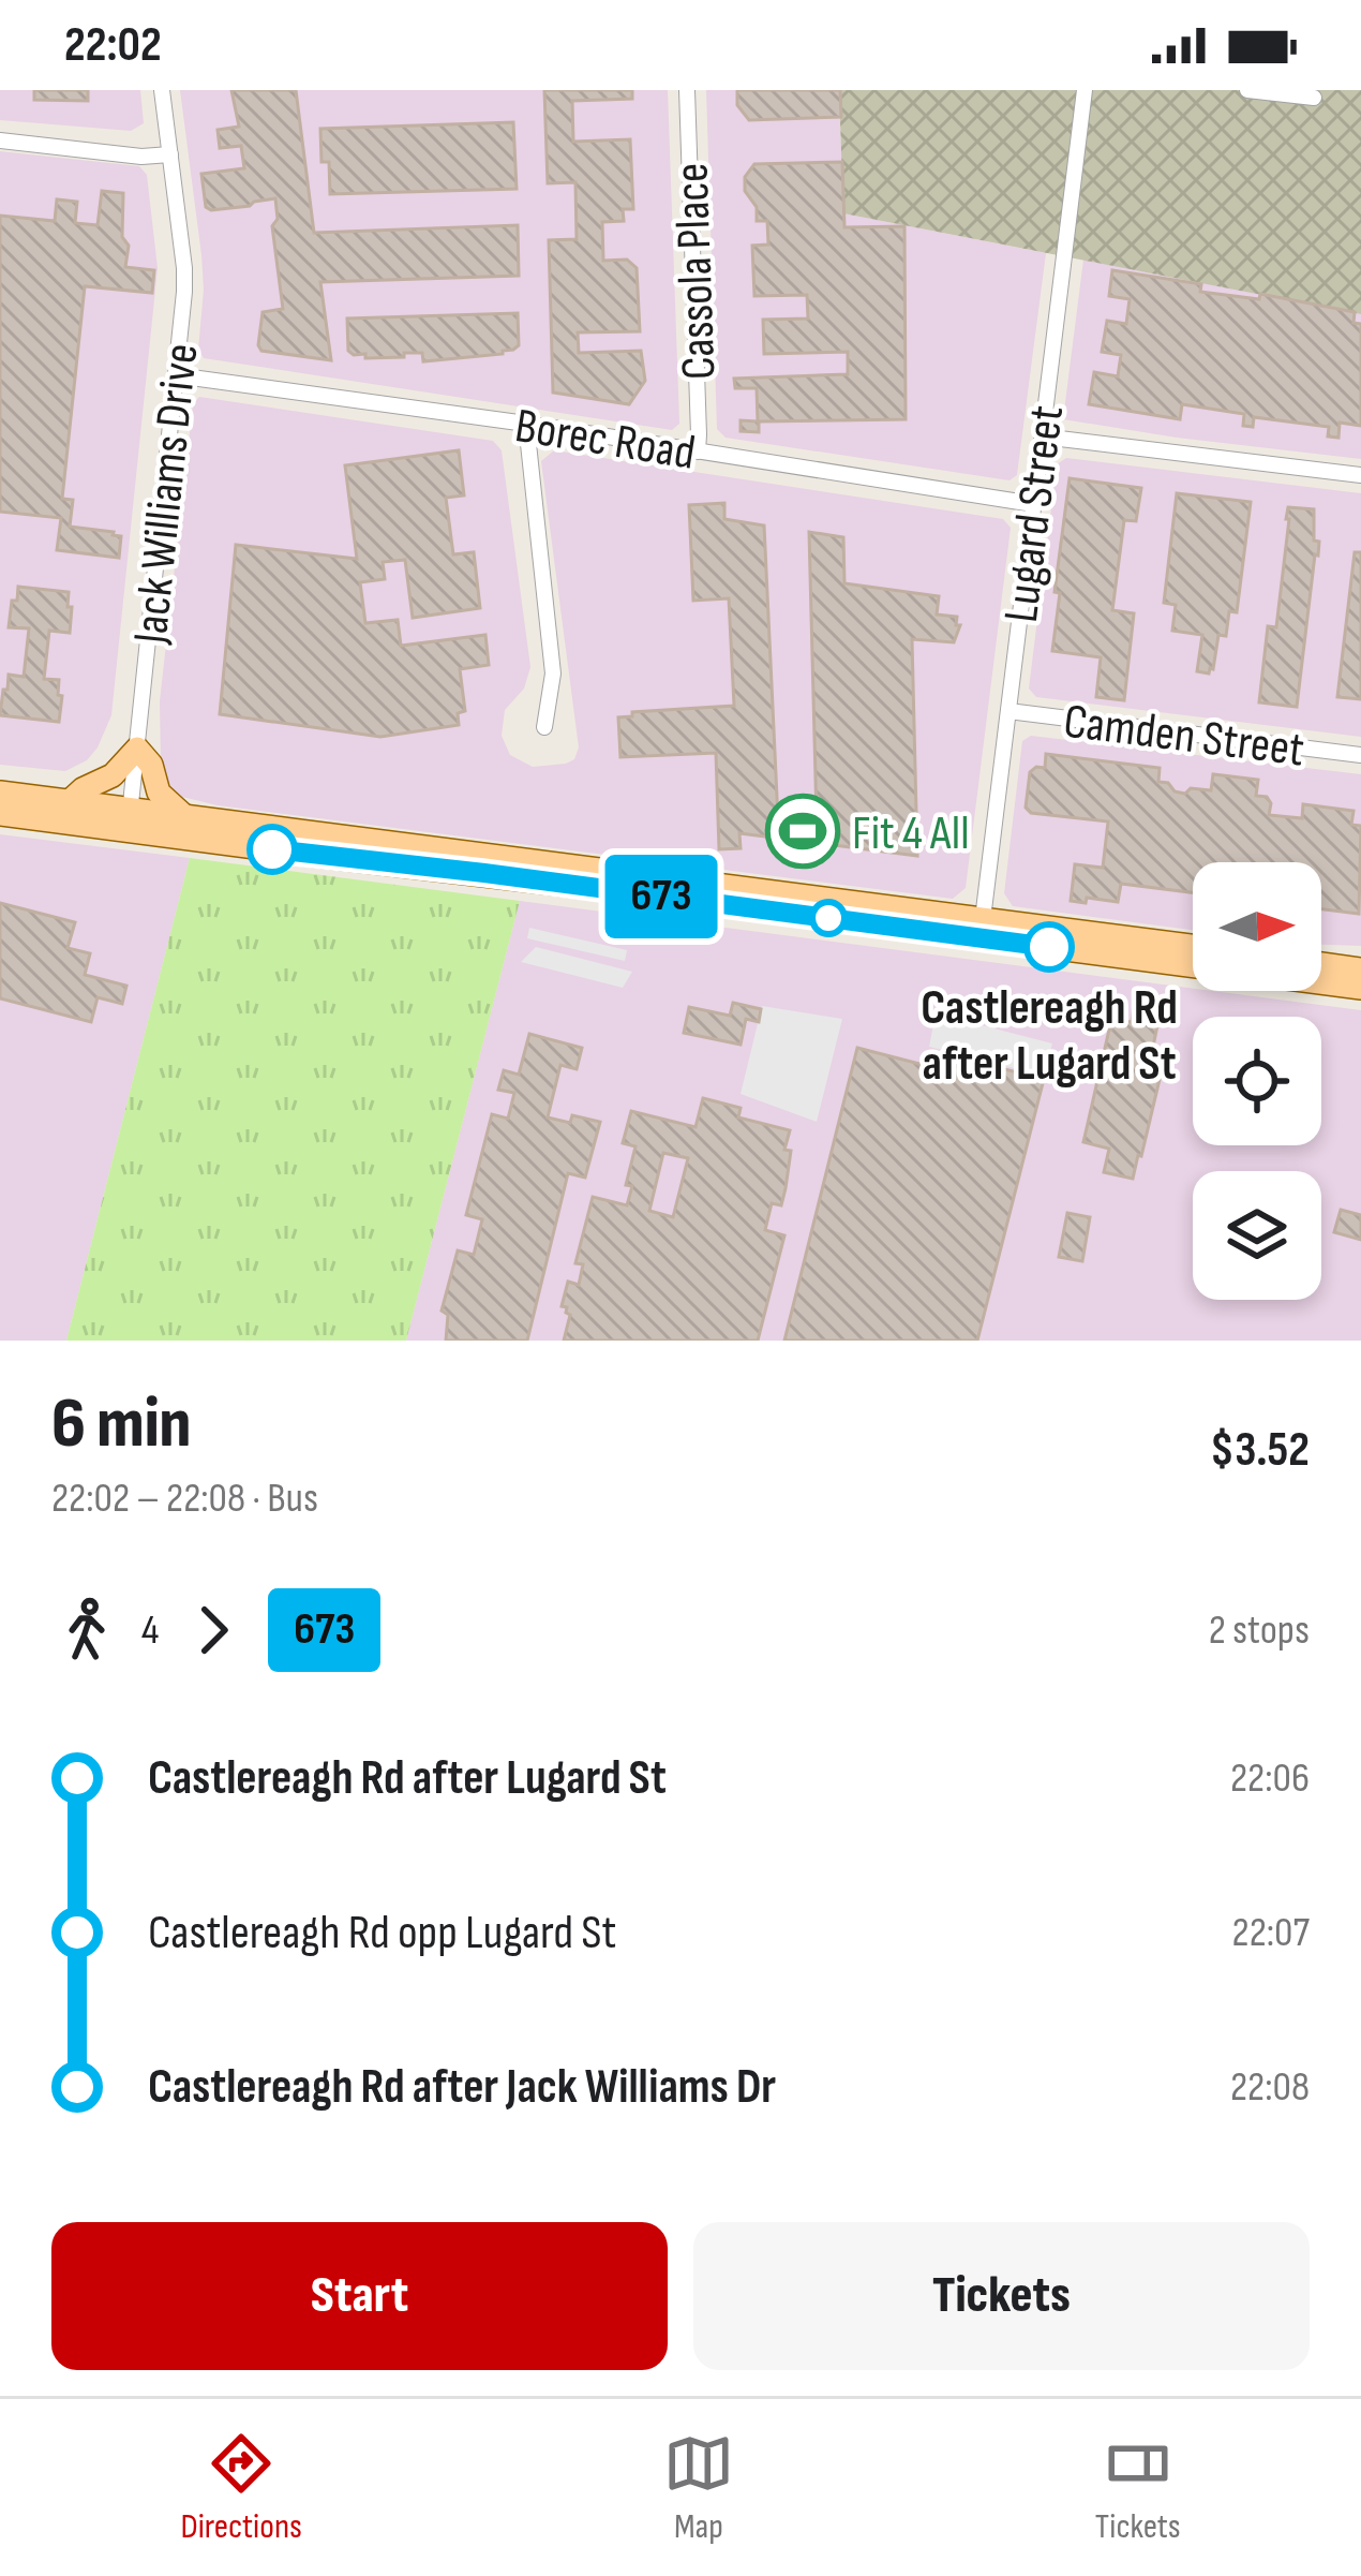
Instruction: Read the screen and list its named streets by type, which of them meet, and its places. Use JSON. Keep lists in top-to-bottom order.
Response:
{
  "streets": {
    "street": [
      "Cassola Place",
      "Borec Road",
      "Jack Williams Drive",
      "Lugard Street",
      "Camden Street"
    ]
  },
  "crossings": [
    ["Cassola Place", "Borec Road"],
    ["Borec Road", "Jack Williams Drive"],
    ["Borec Road", "Lugard Street"],
    ["Lugard Street", "Camden Street"]
  ],
  "places": {
    "sports": ["Fit 4 All"],
    "other": ["Castlereagh Rd after Lugard St"]
  },
  "lines": ["bus line 673"],
  "north": "right",
  "page": {
    "status": "22:02",
    "on_map": "673",
    "heading": ["6 min", "22:02 – 22:08 · Bus", "$3.52"],
    "legs": ["4", "673", "2 stops"],
    "list": [
      {
        "name": "Castlereagh Rd after Lugard St",
        "value": "22:06"
      },
      {
        "name": "Castlereagh Rd opp Lugard St",
        "value": "22:07"
      },
      {
        "name": "Castlereagh Rd after Jack Williams Dr",
        "value": "22:08"
      }
    ],
    "buttons": ["Start", "Tickets"],
    "tabs": ["Directions", "Map", "Tickets"]
  }
}
